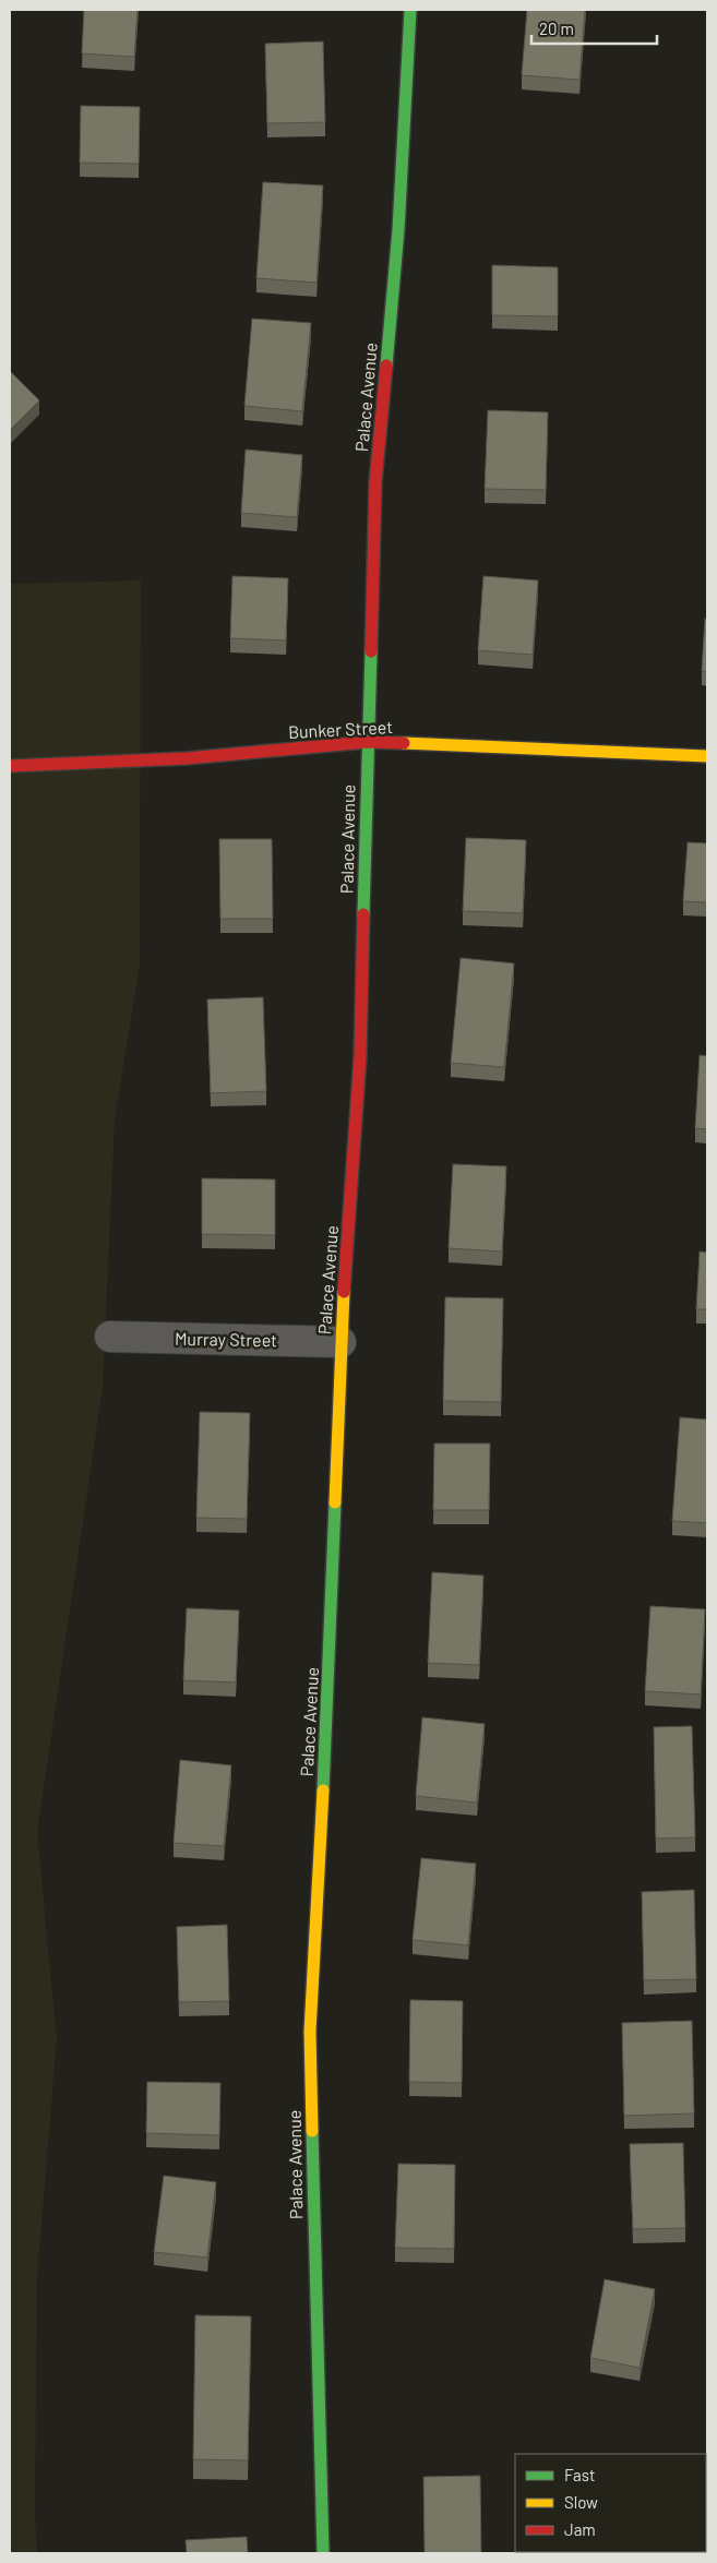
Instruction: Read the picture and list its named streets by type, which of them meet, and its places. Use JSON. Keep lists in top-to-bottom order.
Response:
{
  "streets": {
    "street": ["Palace Avenue", "Bunker Street", "Murray Street"]
  },
  "crossings": [
    ["Palace Avenue", "Bunker Street"],
    ["Palace Avenue", "Murray Street"]
  ],
  "legend": ["Fast", "Slow", "Jam"],
  "scale_bar": "20 m"
}
